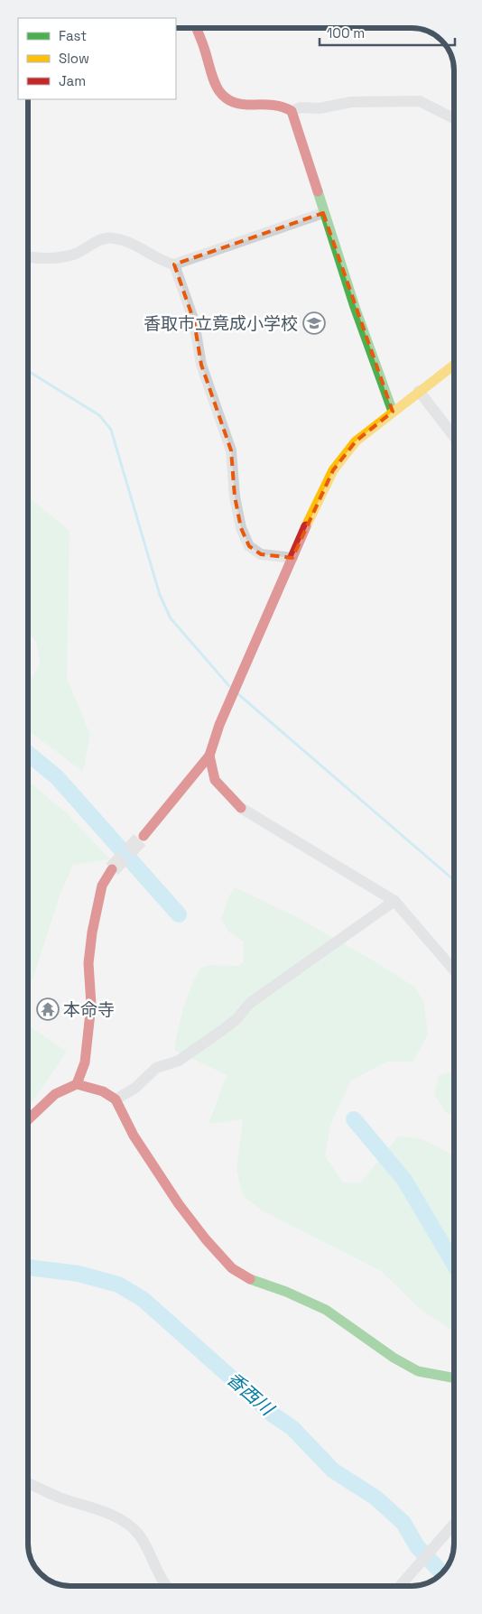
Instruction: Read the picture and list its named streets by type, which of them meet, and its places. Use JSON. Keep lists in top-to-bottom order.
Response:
{
  "water": ["香西川"],
  "places": {
    "school or university": ["香取市立竟成小学校"],
    "temple": ["本命寺"]
  },
  "legend": ["Fast", "Slow", "Jam"],
  "scale_bar": "100 m"
}
